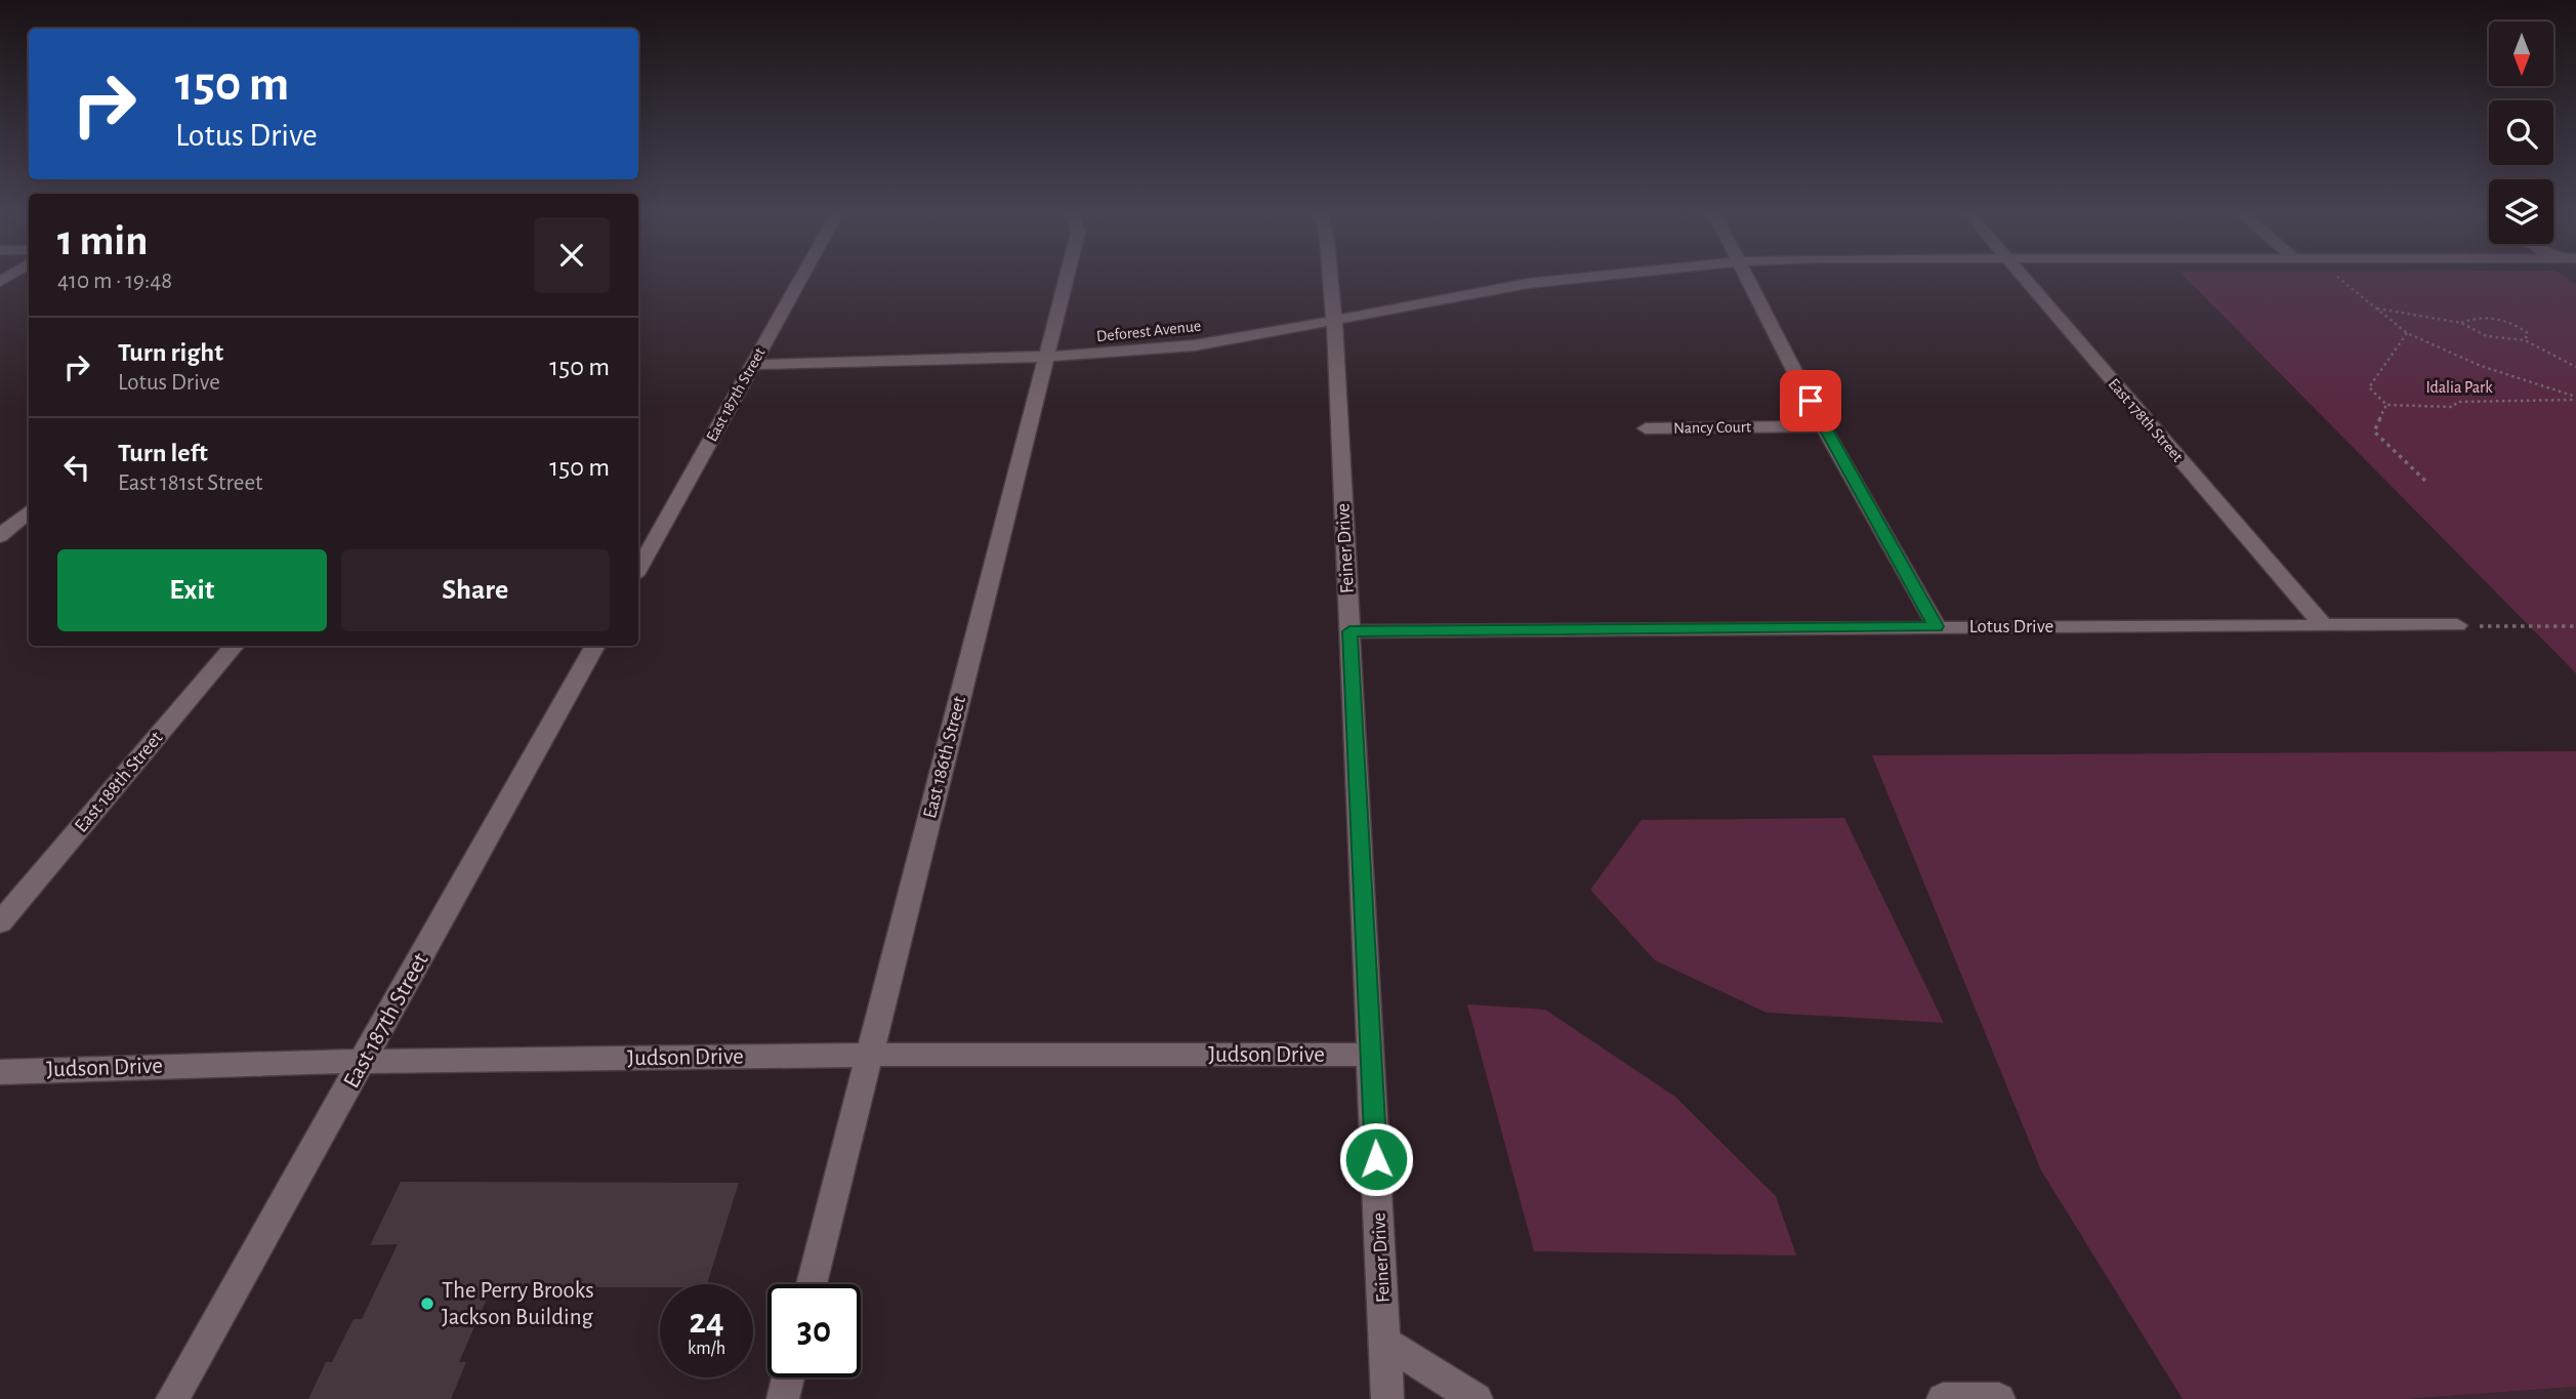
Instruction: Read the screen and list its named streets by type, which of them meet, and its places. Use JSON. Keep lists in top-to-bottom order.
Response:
{
  "streets": {
    "street": [
      "Deforest Avenue",
      "East 187th Street",
      "East 178th Street",
      "Nancy Court",
      "Feiner Drive",
      "Lotus Drive",
      "East 186th Street",
      "East 188th Street",
      "Judson Drive"
    ]
  },
  "crossings": [
    ["Deforest Avenue", "East 187th Street"],
    ["Deforest Avenue", "Feiner Drive"],
    ["Deforest Avenue", "East 186th Street"],
    ["East 187th Street", "Judson Drive"],
    ["East 178th Street", "Lotus Drive"],
    ["Feiner Drive", "Lotus Drive"],
    ["Feiner Drive", "Judson Drive"],
    ["East 186th Street", "Judson Drive"]
  ],
  "parks": ["Idalia Park"],
  "places": ["The Perry Brooks Jackson Building"],
  "north": "bottom",
  "page": {
    "turn": ["150 m", "Lotus Drive"],
    "heading": ["1 min", "410 m · 19:48"],
    "list": [
      {
        "name": "Turn right",
        "note": "Lotus Drive",
        "value": "150 m"
      },
      {
        "name": "Turn left",
        "note": "East 181st Street",
        "value": "150 m"
      }
    ],
    "buttons": ["Exit", "Share"],
    "speed": "24 km/h",
    "limit": "30"
  }
}
